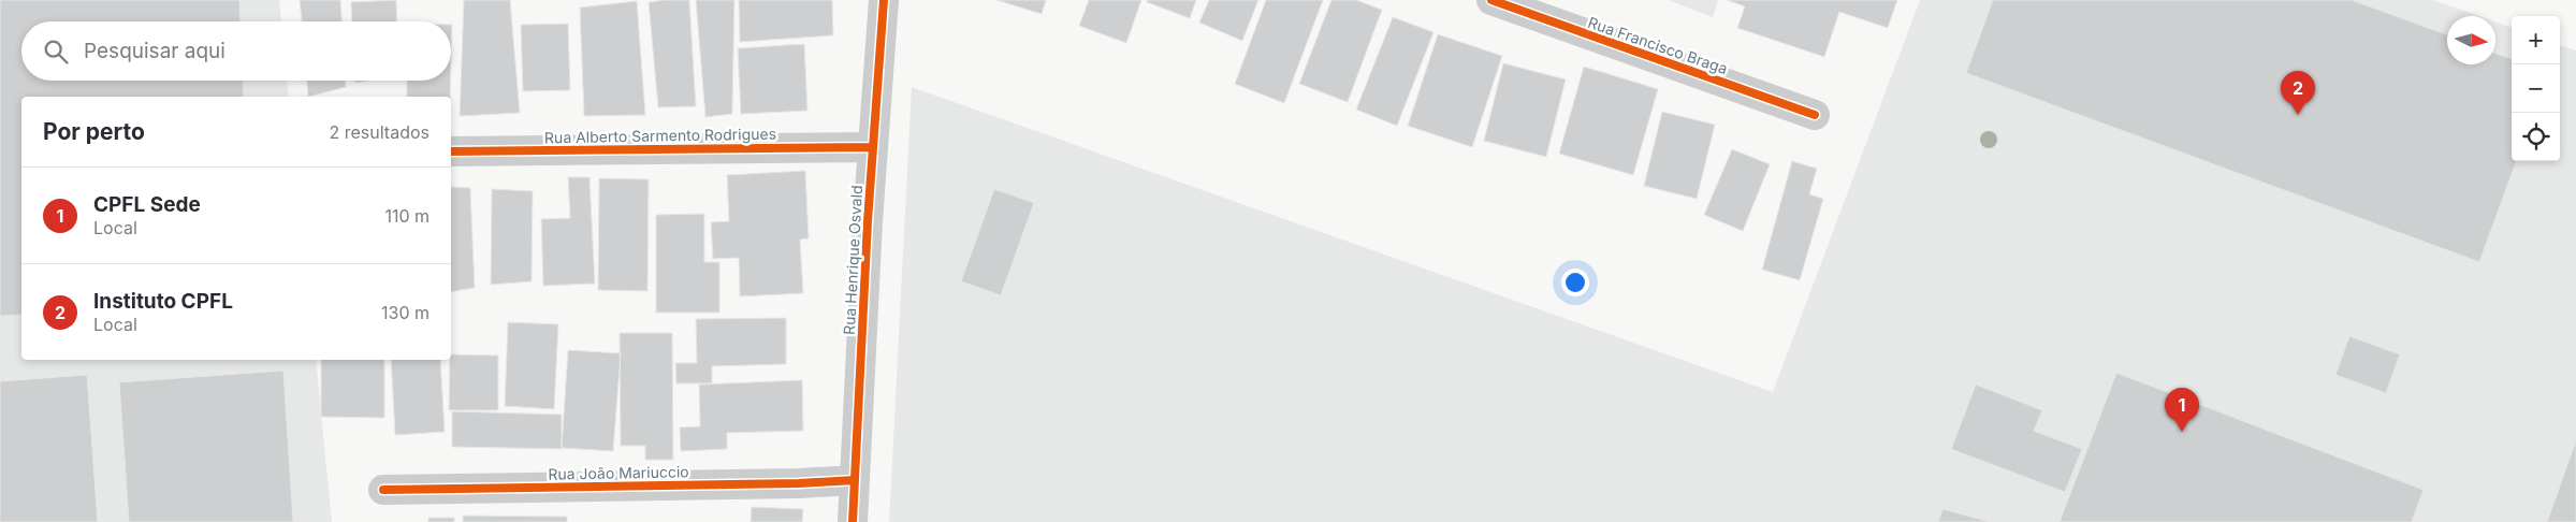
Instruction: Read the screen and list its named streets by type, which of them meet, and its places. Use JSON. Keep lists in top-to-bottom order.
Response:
{
  "streets": {
    "street": [
      "Rua Francisco Braga",
      "Rua Alberto Sarmento Rodrigues",
      "Rua Henrique Osvald",
      "Rua João Mariuccio"
    ]
  },
  "crossings": [
    ["Rua Alberto Sarmento Rodrigues", "Rua Henrique Osvald"],
    ["Rua Henrique Osvald", "Rua João Mariuccio"]
  ],
  "north": "right",
  "page": {
    "map_buttons": ["+", "−"],
    "search": "Pesquisar aqui",
    "pins": ["2", "1"],
    "heading": ["Por perto", "2 resultados"],
    "list": [
      {
        "mark": "1",
        "name": "CPFL Sede",
        "note": "Local",
        "value": "110 m"
      },
      {
        "mark": "2",
        "name": "Instituto CPFL",
        "note": "Local",
        "value": "130 m"
      }
    ]
  }
}
